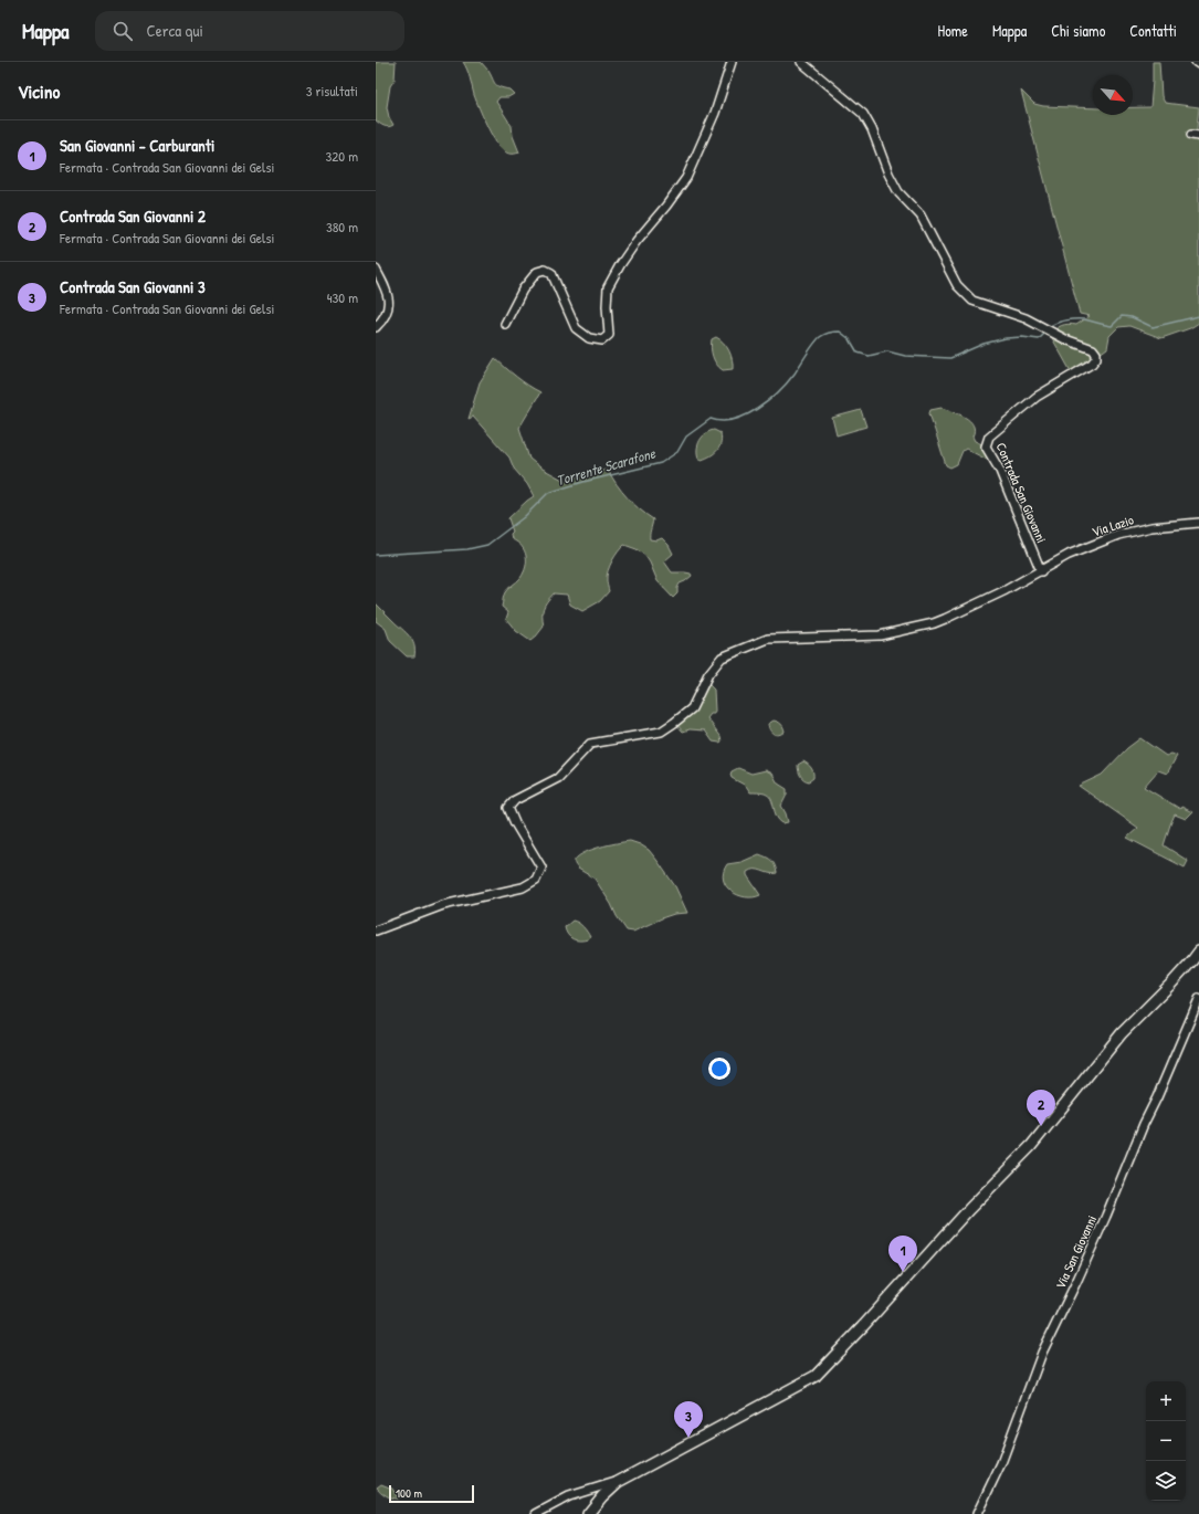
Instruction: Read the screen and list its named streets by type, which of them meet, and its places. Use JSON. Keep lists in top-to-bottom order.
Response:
{
  "streets": {
    "street": ["Contrada San Giovanni", "Via Lazio", "Via San Giovanni"]
  },
  "crossings": [
    ["Contrada San Giovanni", "Via Lazio"]
  ],
  "water": ["Torrente Scarafone"],
  "scale_bar": "100 m",
  "north": "bottom right",
  "page": {
    "header": "Mappa",
    "search": "Cerca qui",
    "nav": [
      "Home",
      "Mappa",
      "Chi siamo",
      "Contatti"
    ],
    "heading": ["Vicino", "3 risultati"],
    "list": [
      {
        "mark": "1",
        "name": "San Giovanni - Carburanti",
        "note": "Fermata · Contrada San Giovanni dei Gelsi",
        "value": "320 m"
      },
      {
        "mark": "2",
        "name": "Contrada San Giovanni 2",
        "note": "Fermata · Contrada San Giovanni dei Gelsi",
        "value": "380 m"
      },
      {
        "mark": "3",
        "name": "Contrada San Giovanni 3",
        "note": "Fermata · Contrada San Giovanni dei Gelsi",
        "value": "430 m"
      }
    ],
    "pins": ["2", "1", "3"],
    "map_buttons": ["+", "−"],
    "scale": "100 m"
  }
}
